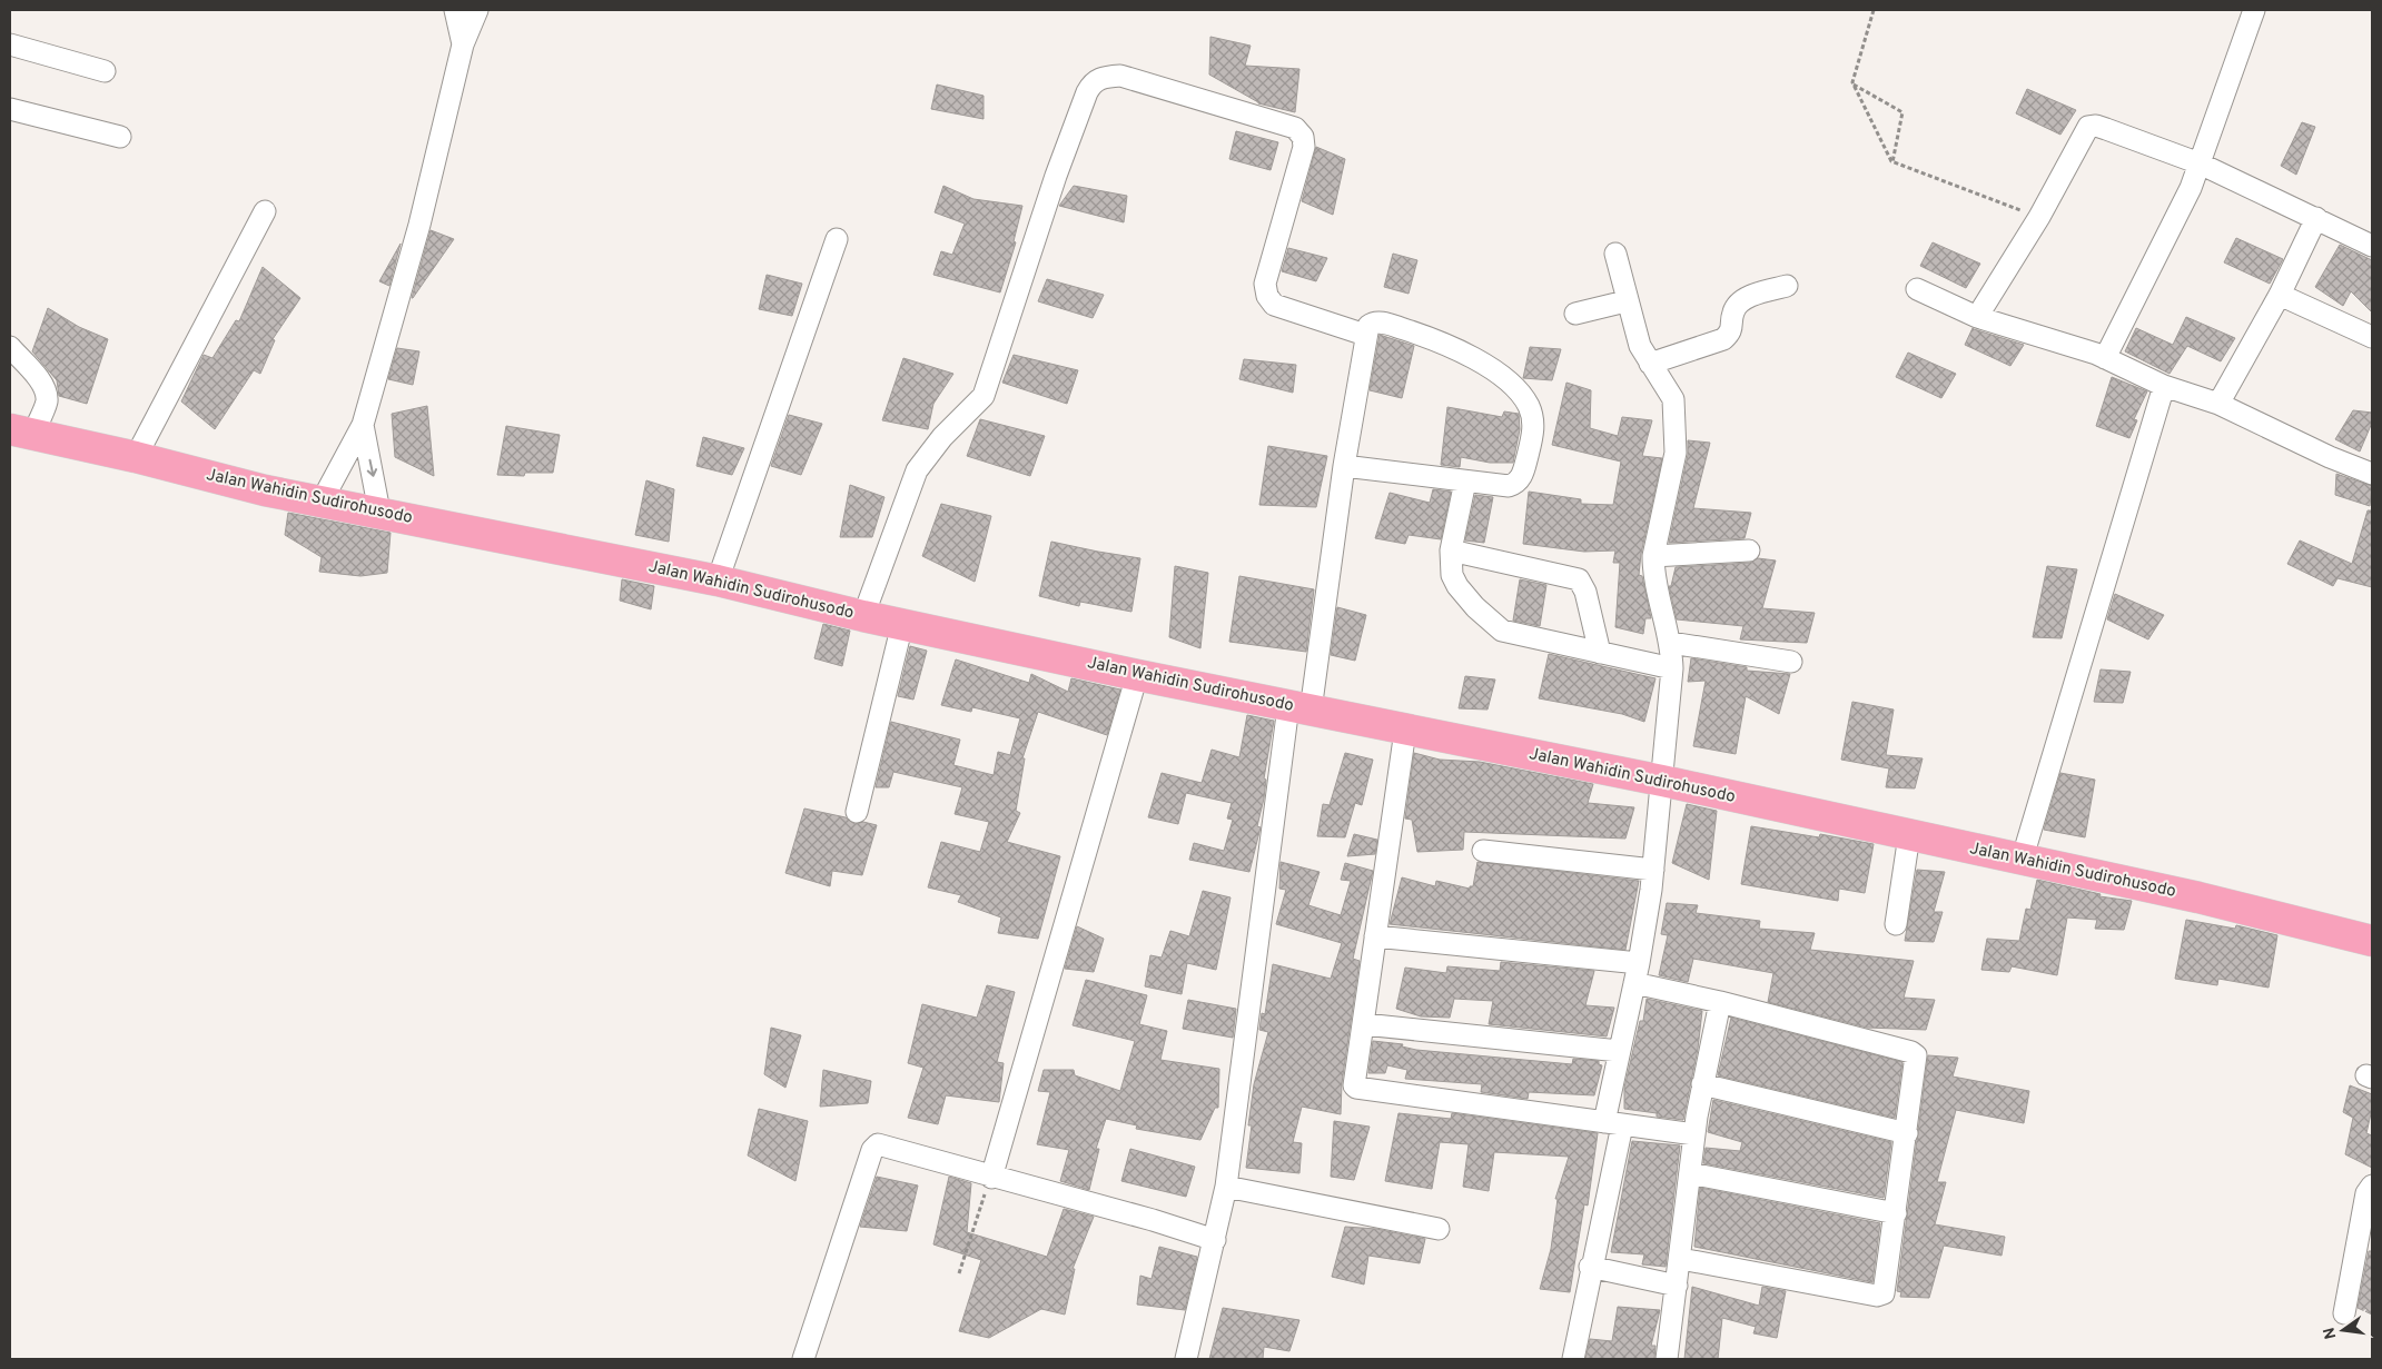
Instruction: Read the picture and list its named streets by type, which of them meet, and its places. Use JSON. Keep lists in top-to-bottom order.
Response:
{
  "streets": {
    "highway": ["Jalan Wahidin Sudirohusodo"]
  },
  "north": "left"
}
